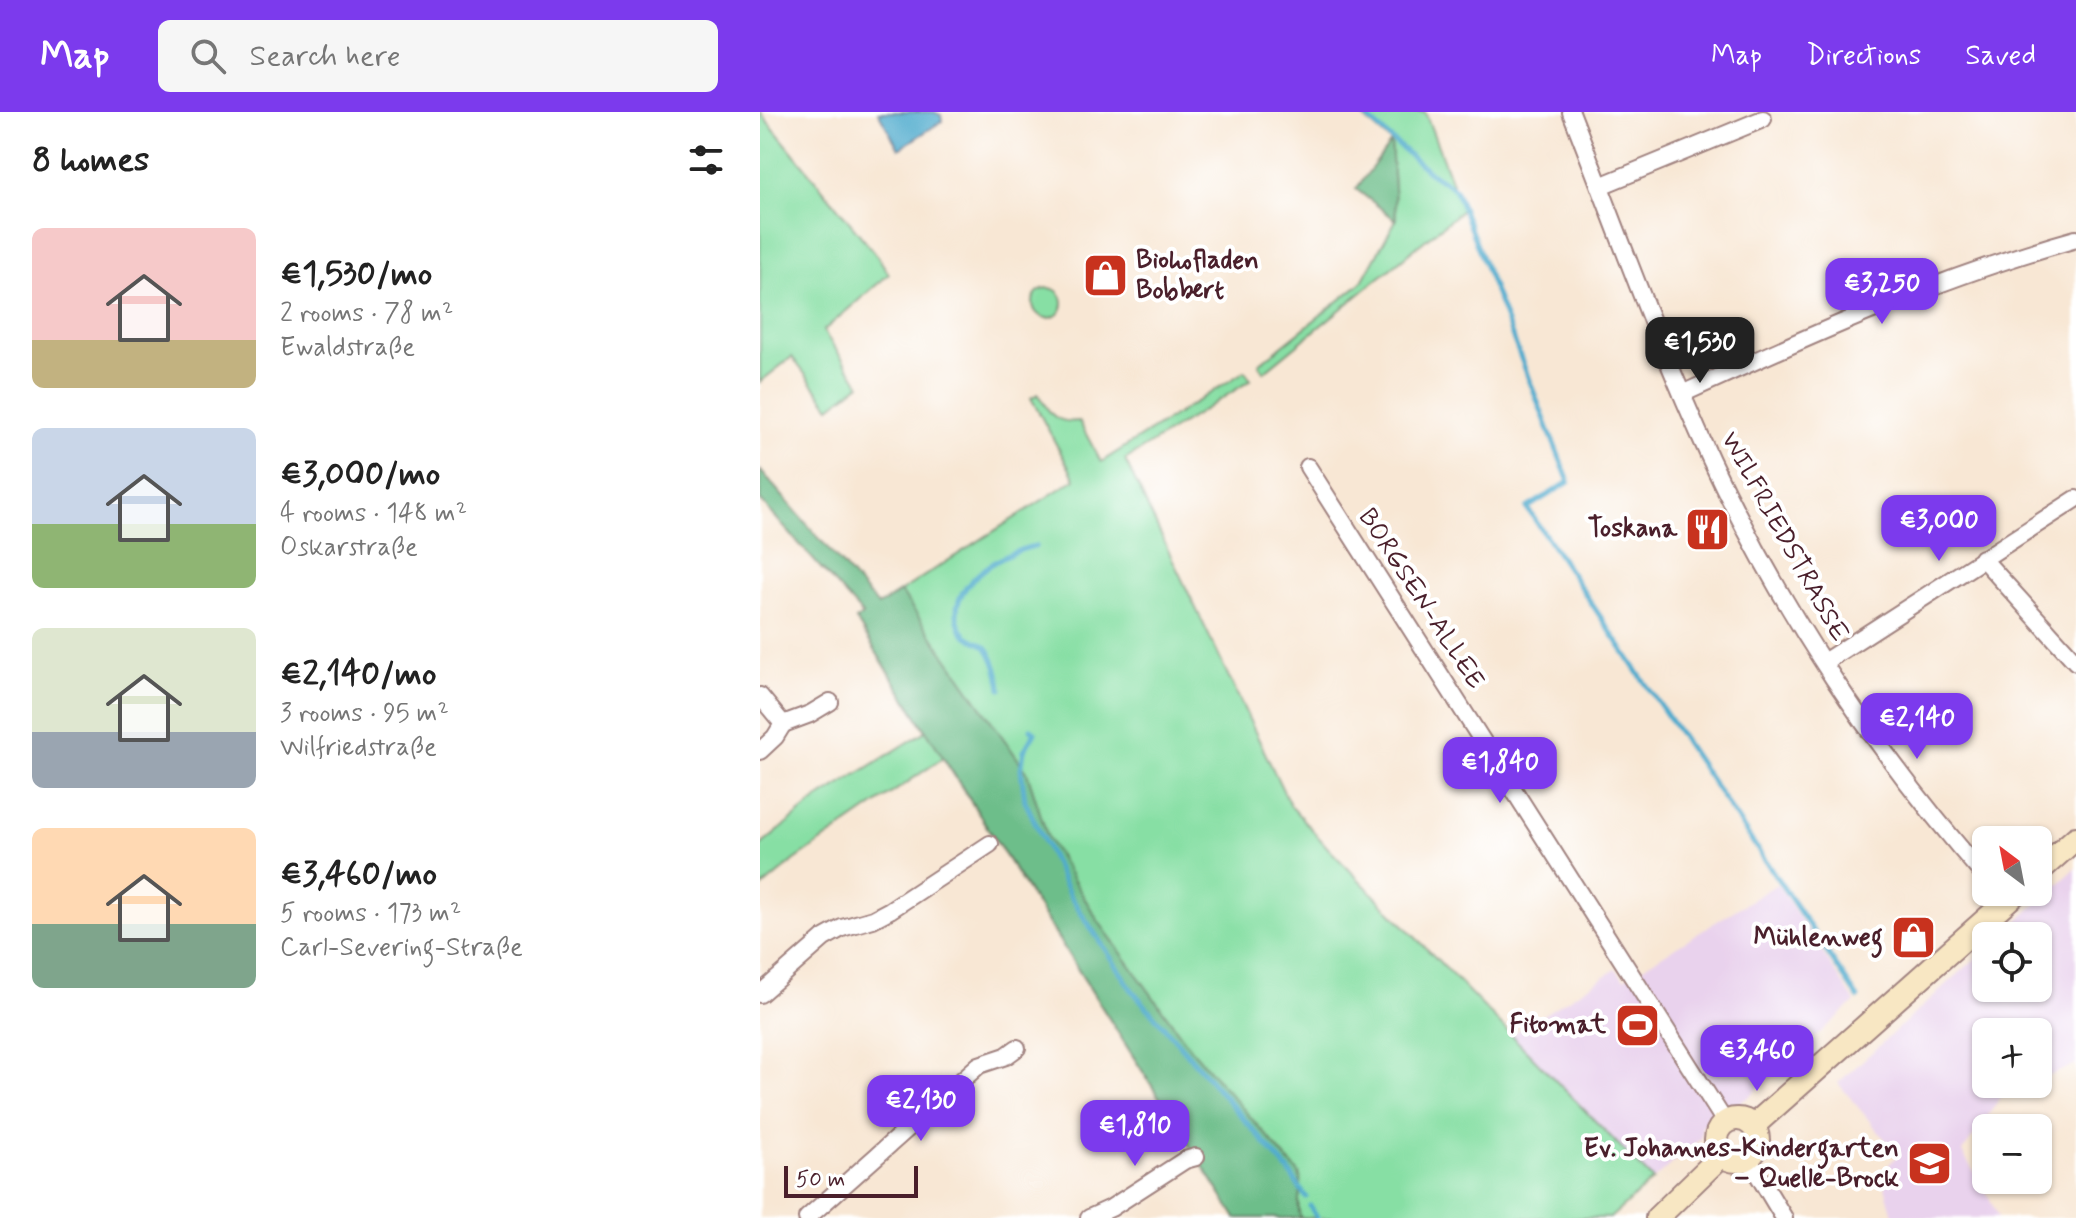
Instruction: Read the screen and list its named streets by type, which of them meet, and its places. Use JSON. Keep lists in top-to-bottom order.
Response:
{
  "streets": {
    "street": ["WILFRIEDSTRASSE", "BORGSEN-ALLEE"]
  },
  "places": {
    "shop": ["Biohofladen Bobbert", "Mühlenweg"],
    "restaurant": ["Toskana"],
    "sports": ["Fitomat"],
    "school or university": ["Ev. Johannes-Kindergarten – Quelle-Brock"]
  },
  "scale_bar": "50 m",
  "north": "top left",
  "page": {
    "header": "Map",
    "search": "Search here",
    "nav": ["Map", "Directions", "Saved"],
    "heading": "8 homes",
    "list": [
      {
        "name": "€1,530/mo",
        "note": "2 rooms · 78 m² · Ewaldstraße"
      },
      {
        "name": "€3,000/mo",
        "note": "4 rooms · 148 m² · Oskarstraße"
      },
      {
        "name": "€2,140/mo",
        "note": "3 rooms · 95 m² · Wilfriedstraße"
      },
      {
        "name": "€3,460/mo",
        "note": "5 rooms · 173 m² · Carl-Severing-Straße"
      }
    ],
    "price": [
      "€3,250",
      "€1,530",
      "€3,000",
      "€2,140",
      "€1,840",
      "€3,460",
      "€2,130",
      "€1,810"
    ],
    "map_buttons": ["+", "−"],
    "scale": "50 m"
  }
}
